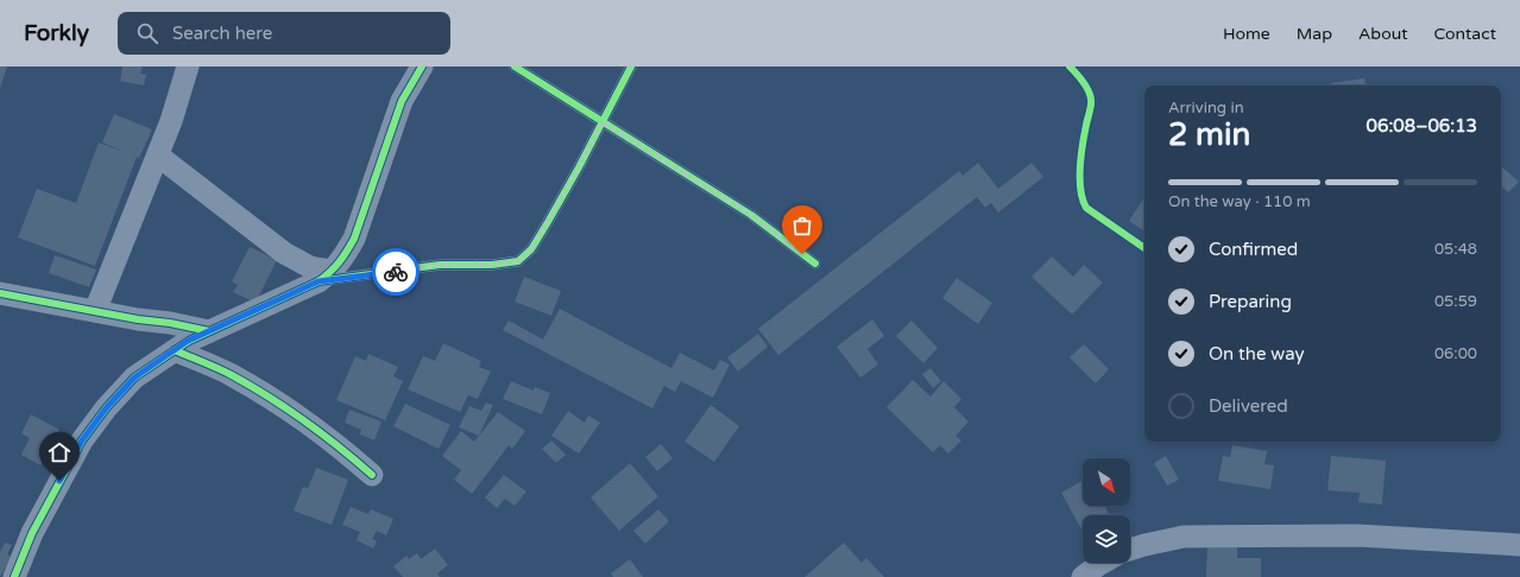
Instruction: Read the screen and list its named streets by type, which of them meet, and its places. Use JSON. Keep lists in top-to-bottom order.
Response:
{
  "north": "bottom right",
  "page": {
    "header": "Forkly",
    "search": "Search here",
    "nav": [
      "Home",
      "Map",
      "About",
      "Contact"
    ],
    "heading": ["2 min", "Arriving in", "06:08–06:13"],
    "bar": "On the way · 110 m",
    "list": [
      ["Confirmed", "05:48"],
      ["Preparing", "05:59"],
      ["On the way", "06:00"],
      "Delivered"
    ]
  }
}
